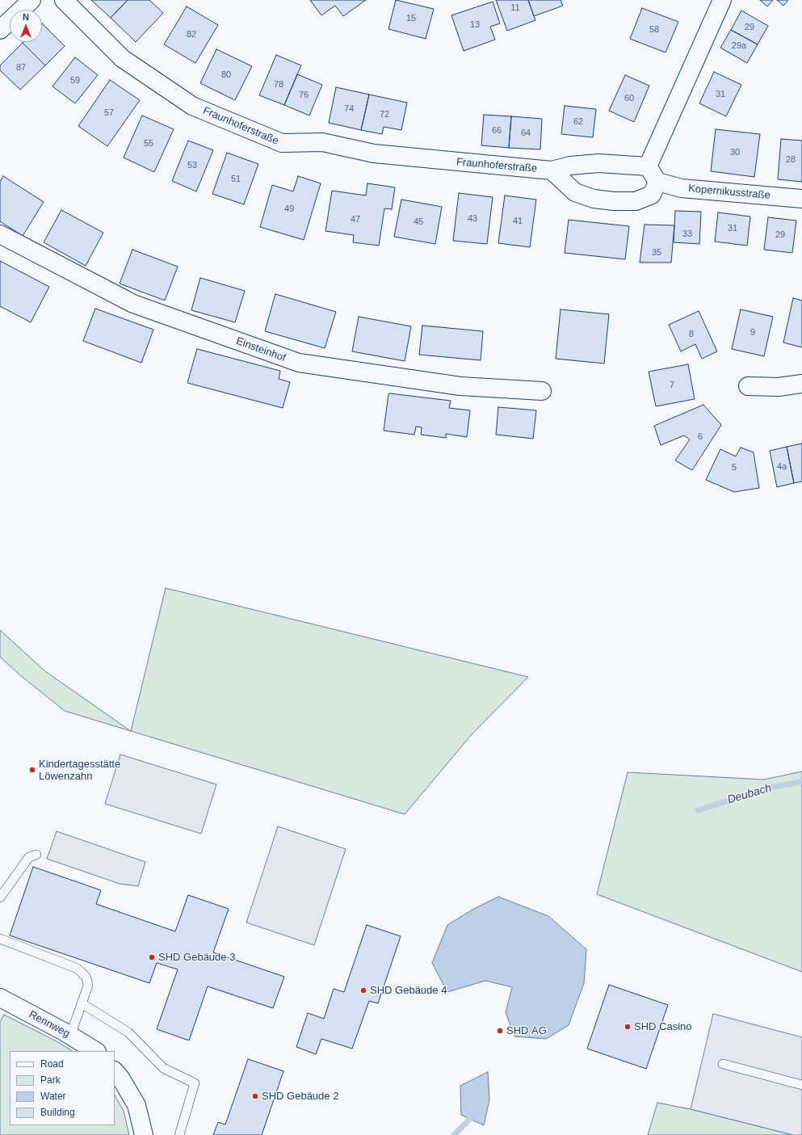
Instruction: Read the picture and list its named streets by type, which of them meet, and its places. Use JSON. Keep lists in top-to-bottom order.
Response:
{
  "streets": {
    "street": [
      "Fraunhoferstraße",
      "Kopernikusstraße",
      "Einsteinhof",
      "Rennweg"
    ]
  },
  "crossings": [
    ["Fraunhoferstraße", "Kopernikusstraße"]
  ],
  "water": ["Deubach"],
  "places": [
    "Kindertagesstätte Löwenzahn",
    "SHD Gebäude 3",
    "SHD Gebäude 4",
    "SHD Casino",
    "SHD AG",
    "SHD Gebäude 2"
  ],
  "house_numbers": [
    "11",
    "15",
    "13",
    "29",
    "58",
    "82",
    "29a",
    "87",
    "80",
    "59",
    "78",
    "31",
    "76",
    "60",
    "74",
    "57",
    "72",
    "62",
    "66",
    "64",
    "55",
    "30",
    "28",
    "53",
    "51",
    "49",
    "43",
    "47",
    "41",
    "45",
    "31",
    "33",
    "29",
    "35",
    "9",
    "8",
    "7",
    "6",
    "4a",
    "5"
  ],
  "legend": [
    "Road",
    "Park",
    "Water",
    "Building"
  ],
  "north": "top"
}
